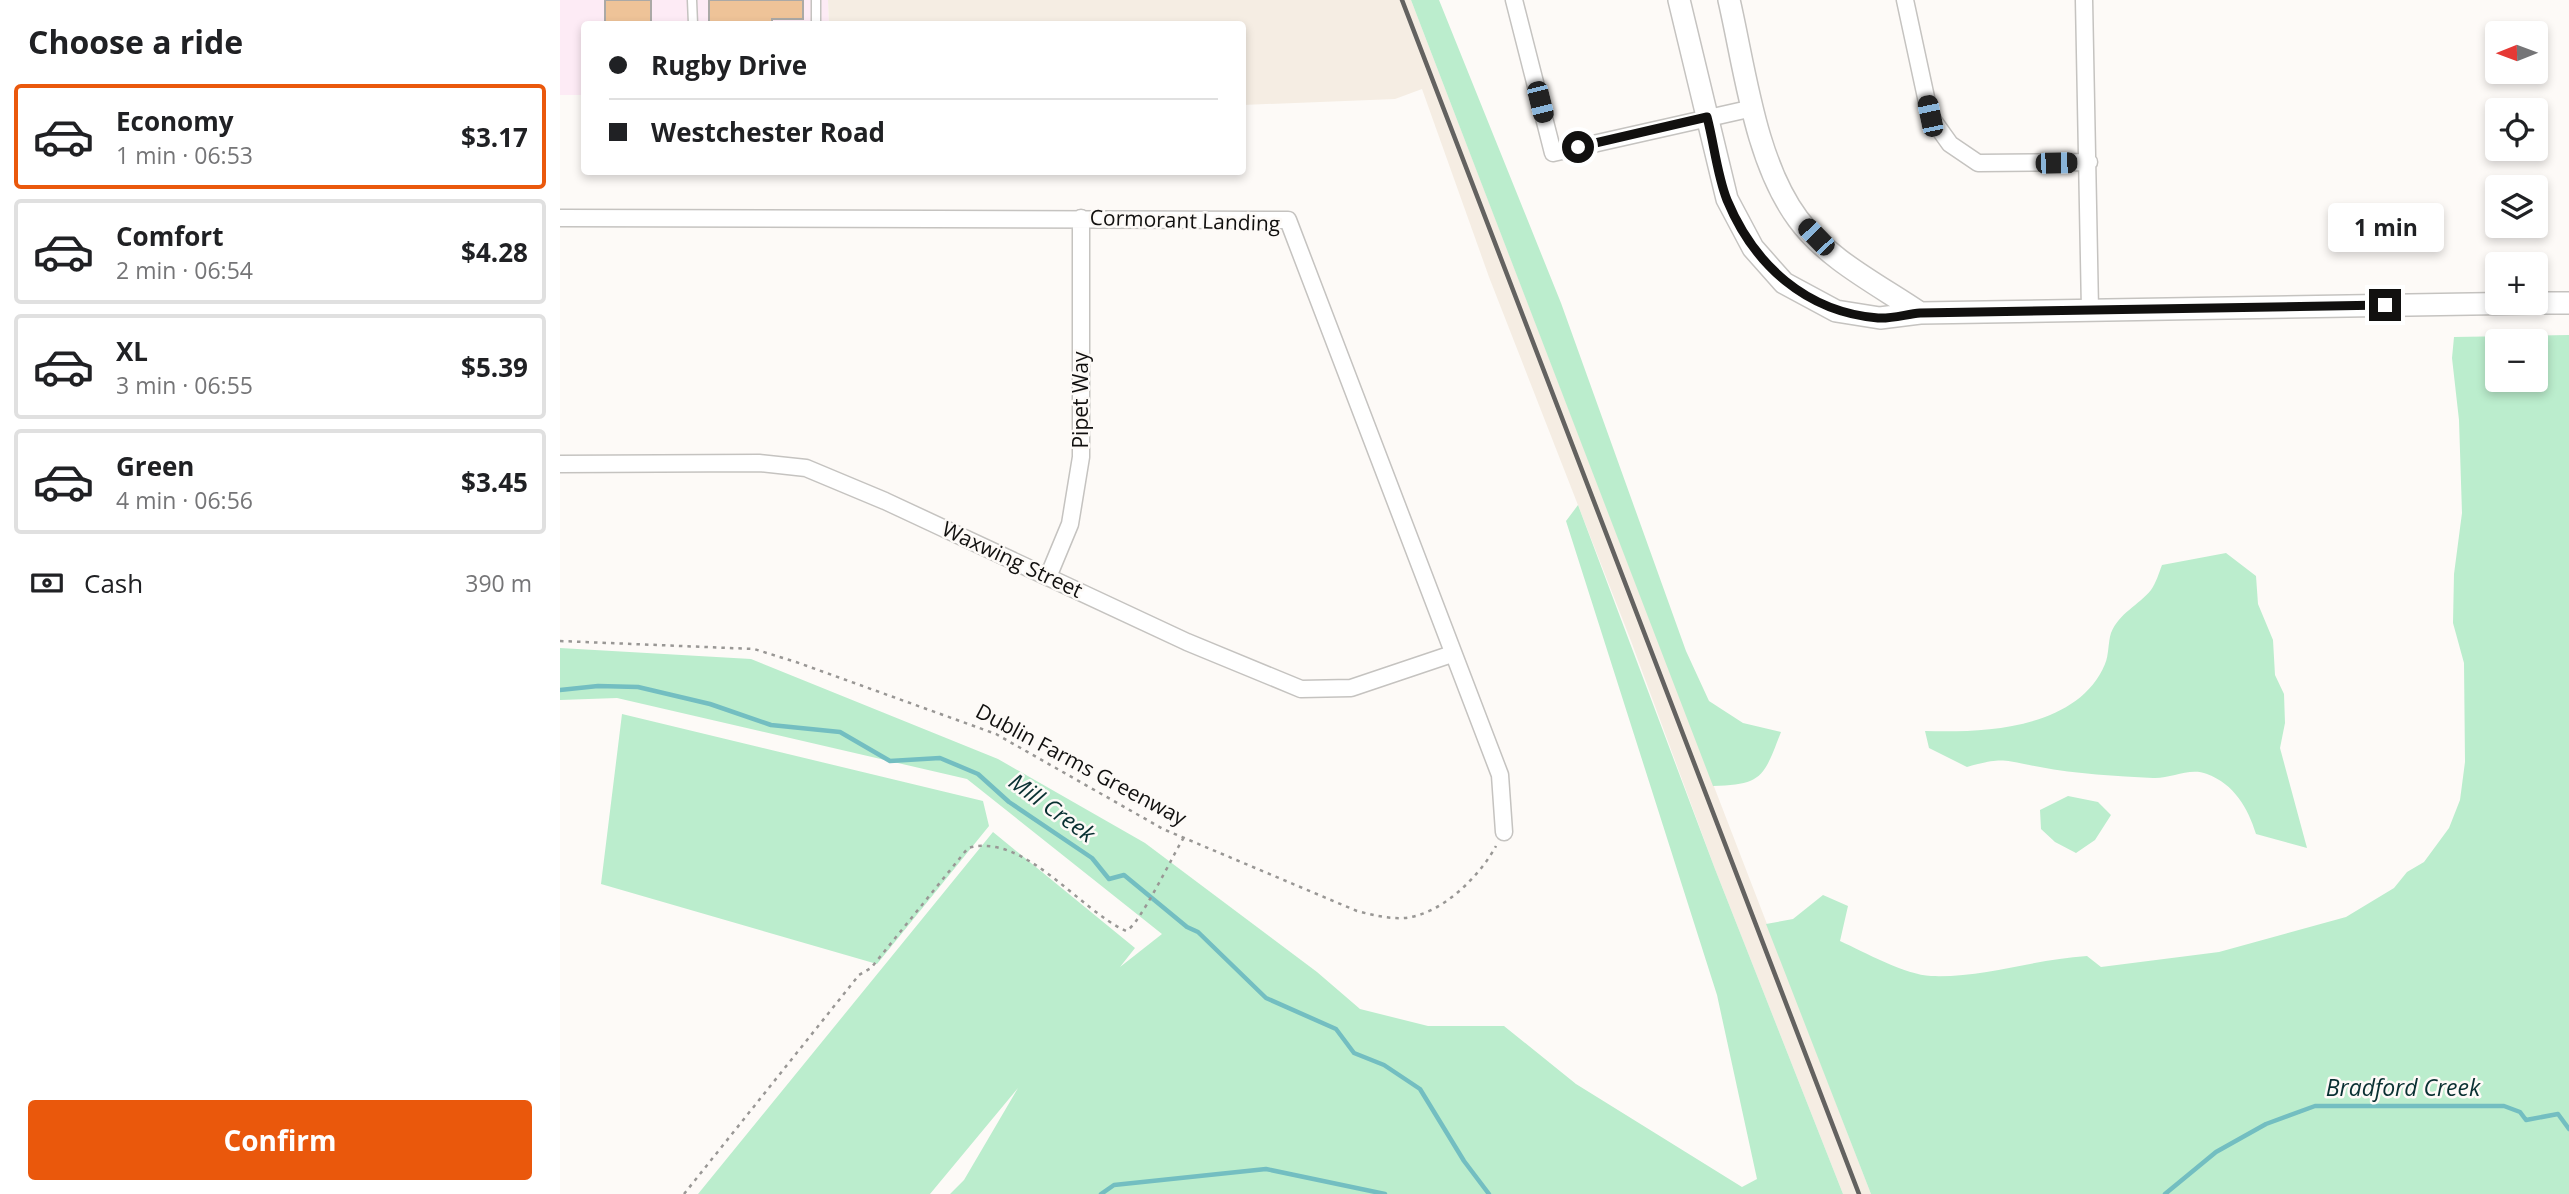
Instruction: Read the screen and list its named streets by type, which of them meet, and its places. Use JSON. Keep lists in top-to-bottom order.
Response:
{
  "streets": {
    "street": ["Cormorant Landing", "Pipet Way", "Waxwing Street"],
    "path": ["Dublin Farms Greenway"]
  },
  "crossings": [
    ["Cormorant Landing", "Pipet Way"],
    ["Cormorant Landing", "Waxwing Street"],
    ["Cormorant Landing", "Dublin Farms Greenway"],
    ["Pipet Way", "Waxwing Street"]
  ],
  "water": ["Mill Creek", "Bradford Creek"],
  "north": "left",
  "page": {
    "heading": "Choose a ride",
    "map_buttons": ["+", "−"],
    "banner": ["Rugby Drive", "Westchester Road"],
    "list": [
      {
        "name": "Economy",
        "note": "1 min · 06:53",
        "value": "$3.17"
      },
      {
        "name": "Comfort",
        "note": "2 min · 06:54",
        "value": "$4.28"
      },
      {
        "name": "XL",
        "note": "3 min · 06:55",
        "value": "$5.39"
      },
      {
        "name": "Green",
        "note": "4 min · 06:56",
        "value": "$3.45"
      }
    ],
    "bubble": "1 min",
    "pay": ["Cash", "390 m"],
    "buttons": "Confirm"
  }
}
